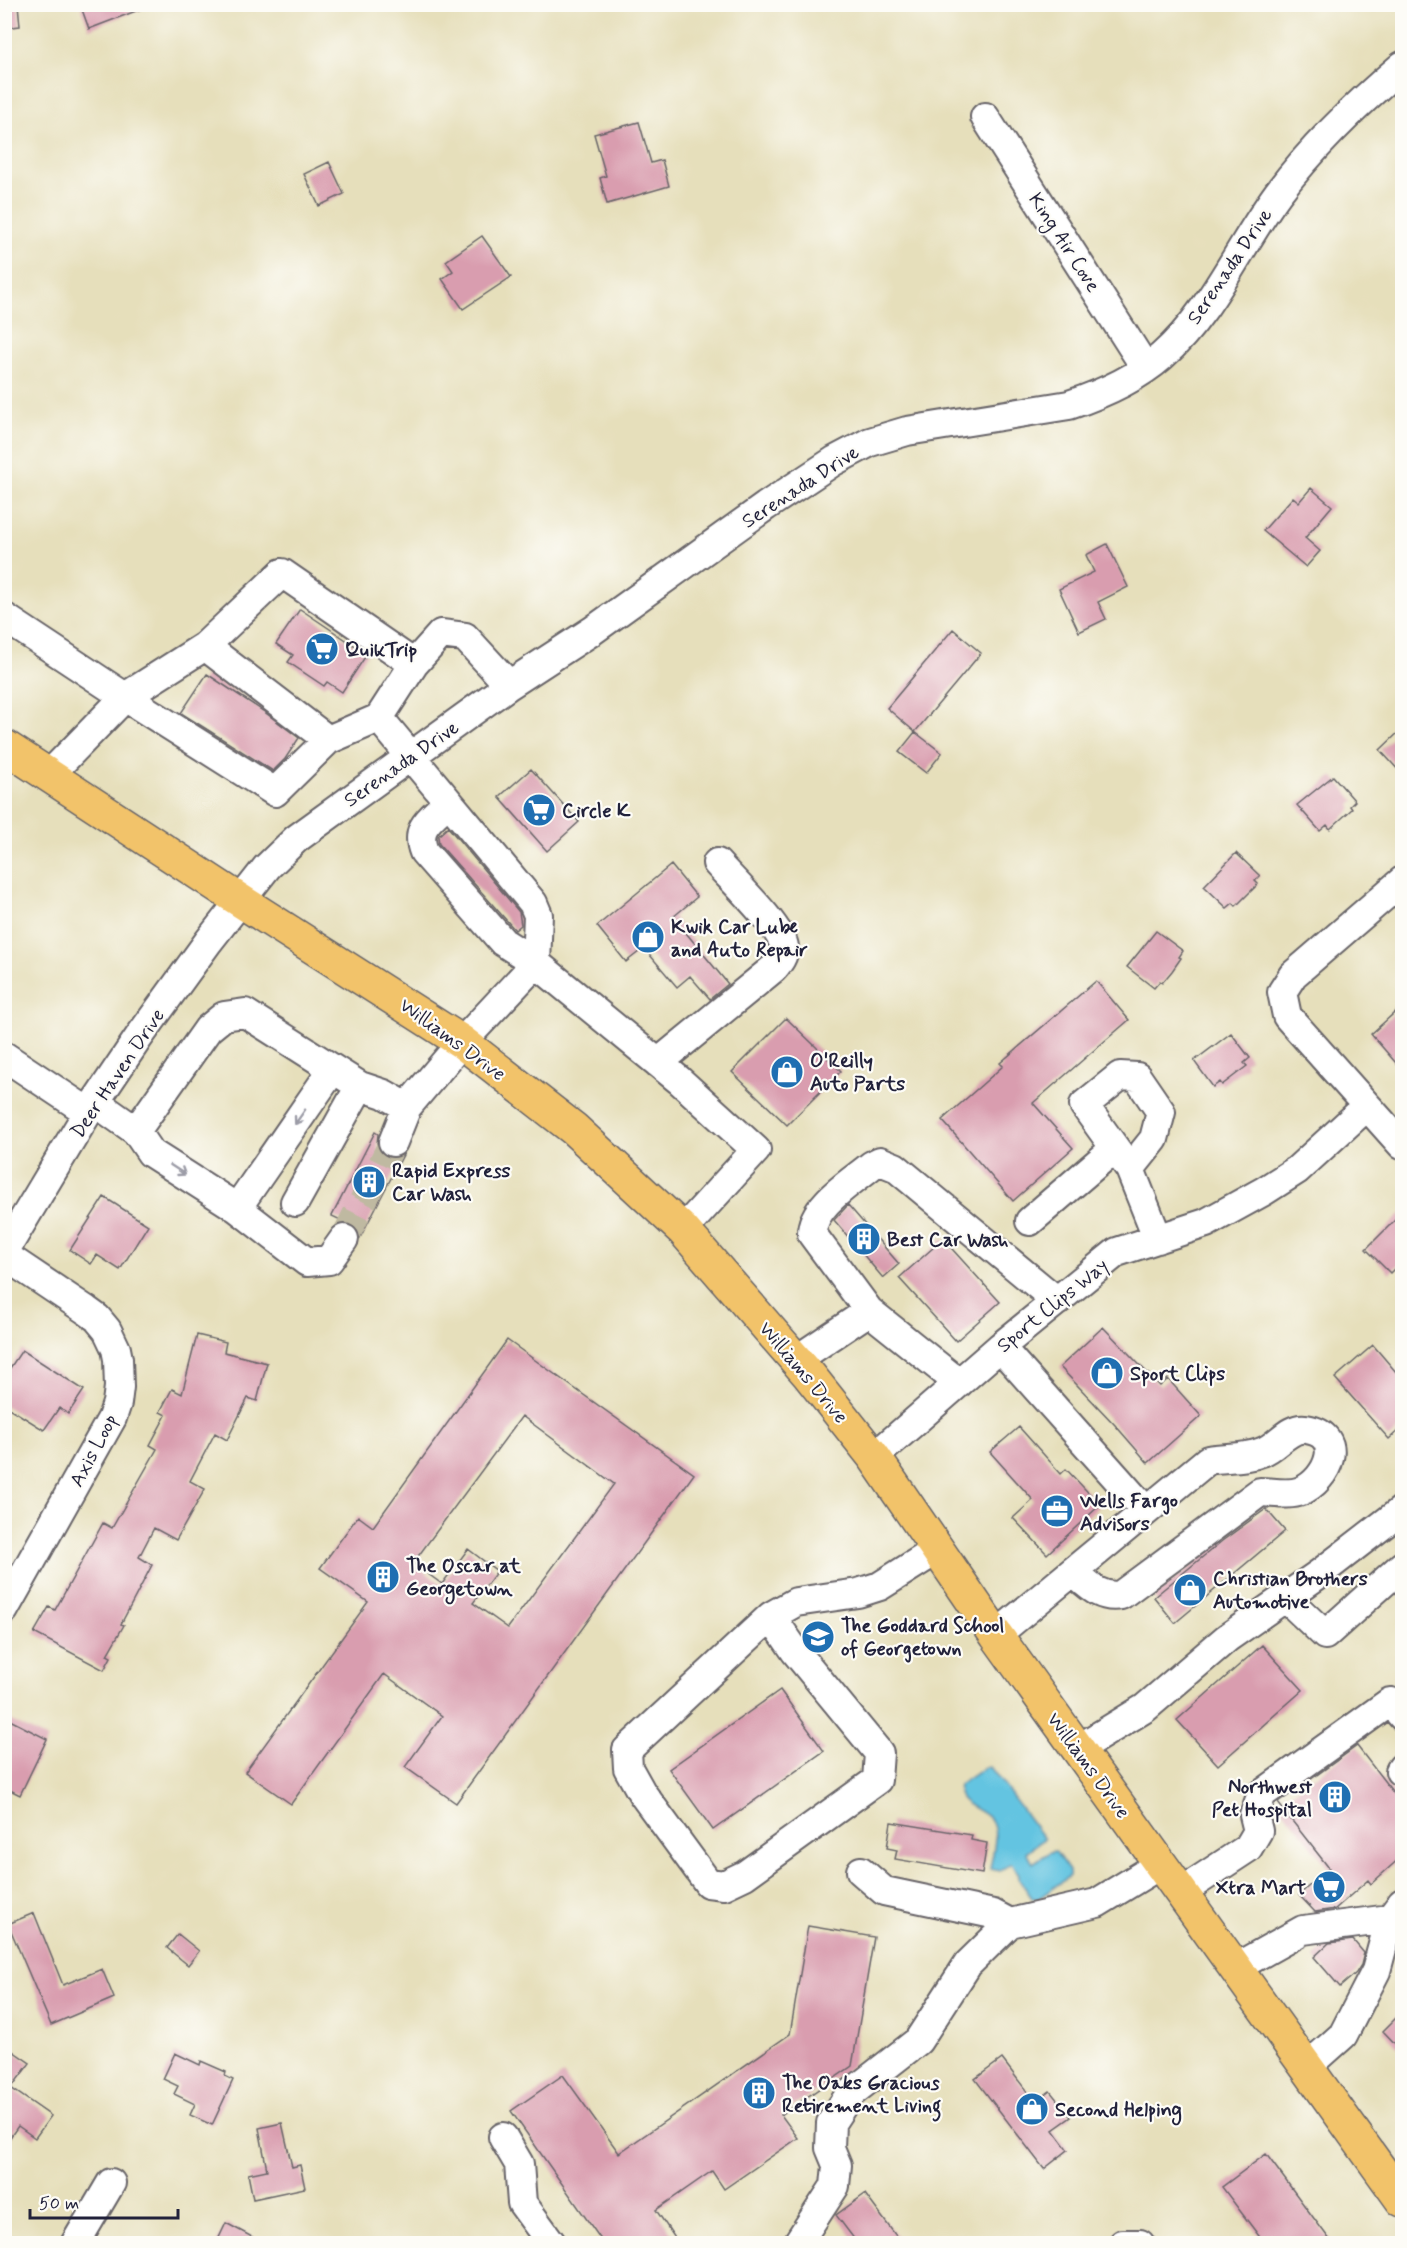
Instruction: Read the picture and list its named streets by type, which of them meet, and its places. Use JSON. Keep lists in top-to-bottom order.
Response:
{
  "streets": {
    "main road": ["Williams Drive"],
    "street": [
      "King Air Cove",
      "Serenada Drive",
      "Deer Haven Drive",
      "Sport Clips Way",
      "Axis Loop"
    ]
  },
  "crossings": [
    ["King Air Cove", "Serenada Drive"],
    ["Serenada Drive", "Williams Drive"],
    ["Serenada Drive", "Deer Haven Drive"],
    ["Williams Drive", "Deer Haven Drive"],
    ["Williams Drive", "Sport Clips Way"],
    ["Deer Haven Drive", "Axis Loop"]
  ],
  "places": {
    "supermarket": ["QuikTrip", "Circle K", "Xtra Mart"],
    "shop": [
      "Kwik Car Lube and Auto Repair",
      "O'Reilly Auto Parts",
      "Sport Clips",
      "Christian Brothers Automotive",
      "Second Helping"
    ],
    "building": [
      "Rapid Express Car Wash",
      "Best Car Wash",
      "The Oscar at Georgetown",
      "Northwest Pet Hospital",
      "The Oaks Gracious Retirement Living"
    ],
    "office": ["Wells Fargo Advisors"],
    "school or university": ["The Goddard School of Georgetown"]
  },
  "scale_bar": "50 m"
}
